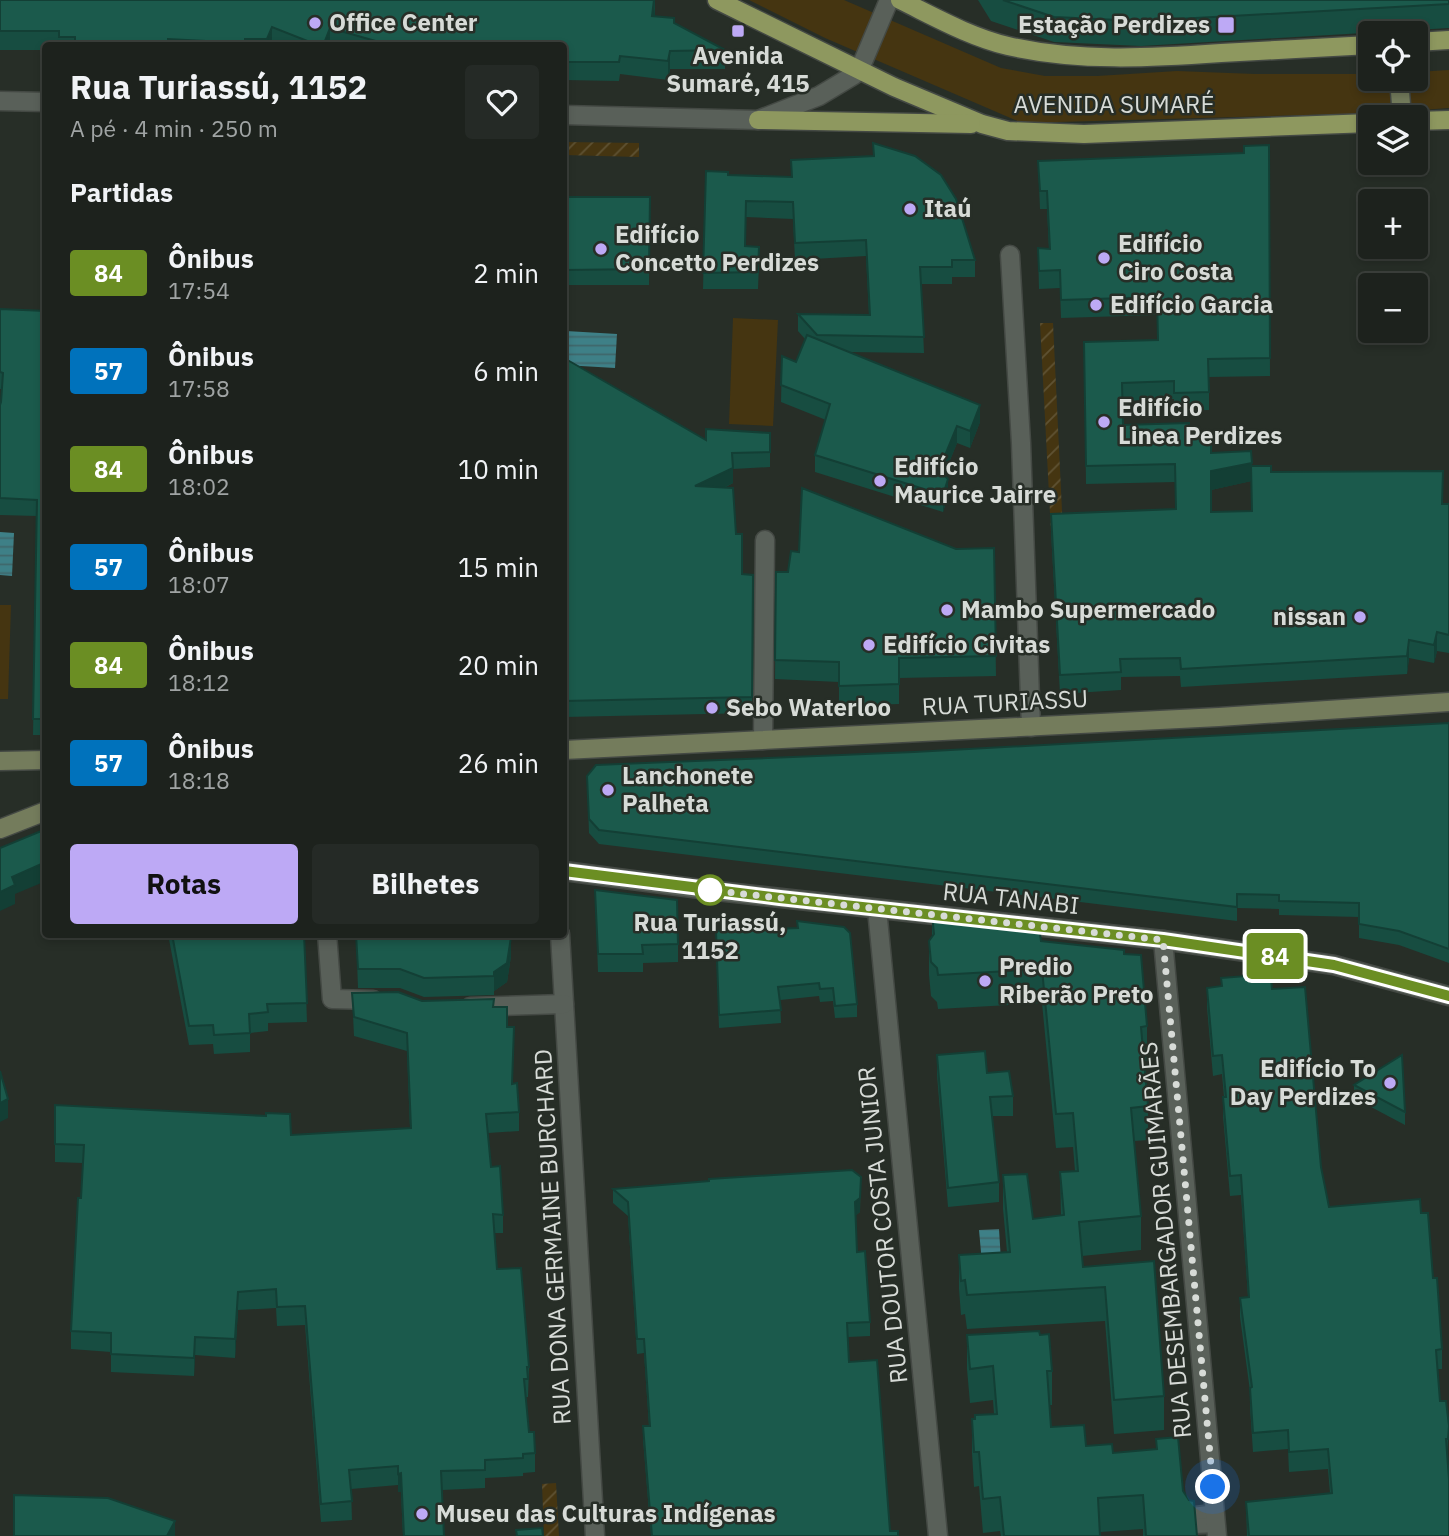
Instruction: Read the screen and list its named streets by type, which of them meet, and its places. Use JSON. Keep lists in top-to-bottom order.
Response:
{
  "streets": {
    "main road": ["AVENIDA SUMARÉ"],
    "street": [
      "RUA TURIASSU",
      "RUA TANABI",
      "RUA DOUTOR COSTA JUNIOR",
      "RUA DONA GERMAINE BURCHARD",
      "RUA DESEMBARGADOR GUIMARÃES"
    ]
  },
  "crossings": [
    ["RUA TANABI", "RUA DOUTOR COSTA JUNIOR"],
    ["RUA TANABI", "RUA DESEMBARGADOR GUIMARÃES"]
  ],
  "places": {
    "other": [
      "Office Center",
      "Itaú",
      "Edifício Concetto Perdizes",
      "Edifício Ciro Costa",
      "Edifício Garcia",
      "Edifício Linea Perdizes",
      "Edifício Maurice Jairre",
      "Mambo Supermercado",
      "nissan",
      "Edifício Civitas",
      "Sebo Waterloo",
      "Lanchonete Palheta",
      "Rua Turiassú, 1152",
      "Predio Riberão Preto",
      "Edifício To Day Perdizes",
      "Museu das Culturas Indígenas"
    ],
    "transit": ["Estação Perdizes", "Avenida Sumaré, 415"]
  },
  "lines": ["bus line 84"],
  "page": {
    "on_map": "84",
    "map_buttons": ["+", "−"],
    "heading": [
      ["Rua Turiassú, 1152", "A pé · 4 min · 250 m"],
      "Partidas"
    ],
    "list": [
      {
        "mark": "84",
        "name": "Ônibus",
        "note": "17:54",
        "value": "2 min"
      },
      {
        "mark": "57",
        "name": "Ônibus",
        "note": "17:58",
        "value": "6 min"
      },
      {
        "mark": "84",
        "name": "Ônibus",
        "note": "18:02",
        "value": "10 min"
      },
      {
        "mark": "57",
        "name": "Ônibus",
        "note": "18:07",
        "value": "15 min"
      },
      {
        "mark": "84",
        "name": "Ônibus",
        "note": "18:12",
        "value": "20 min"
      },
      {
        "mark": "57",
        "name": "Ônibus",
        "note": "18:18",
        "value": "26 min"
      }
    ],
    "buttons": ["Rotas", "Bilhetes"]
  }
}
